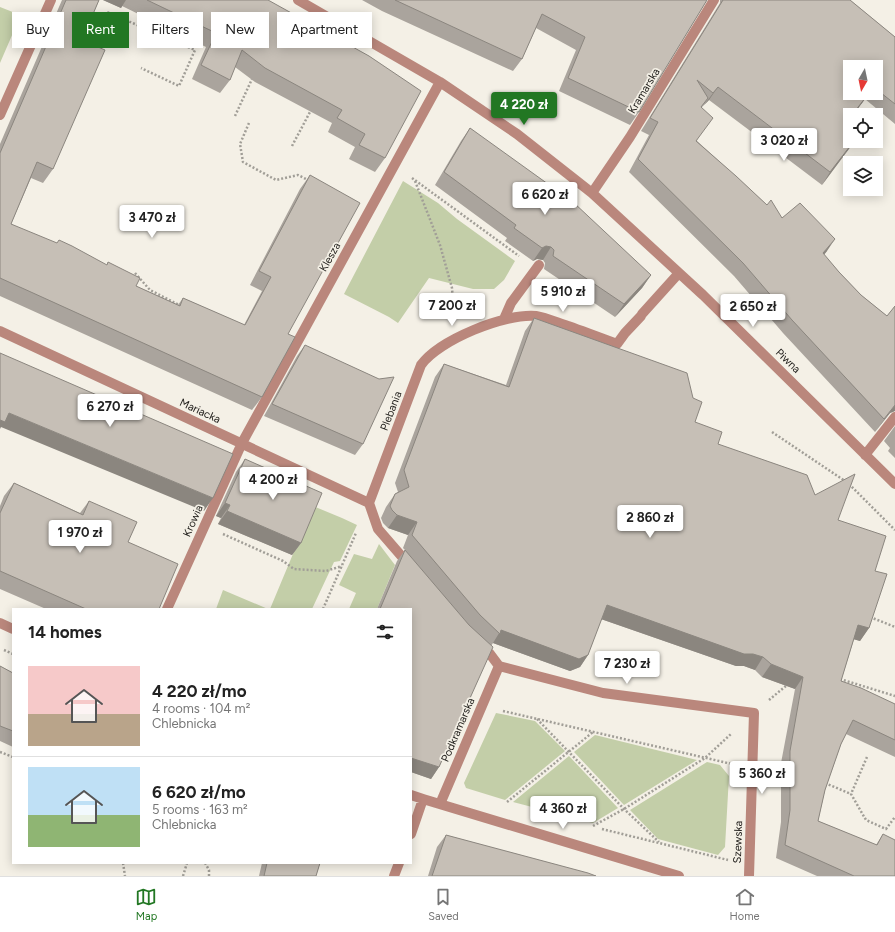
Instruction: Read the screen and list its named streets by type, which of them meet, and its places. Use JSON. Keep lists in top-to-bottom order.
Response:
{
  "streets": {
    "street": [
      "Kramarska",
      "Klesza",
      "Piwna",
      "Mariacka",
      "Plebania",
      "Krowia",
      "Podkramarska",
      "Szewska"
    ]
  },
  "crossings": [
    ["Kramarska", "Piwna"],
    ["Klesza", "Piwna"],
    ["Klesza", "Mariacka"],
    ["Klesza", "Krowia"],
    ["Piwna", "Plebania"],
    ["Mariacka", "Plebania"],
    ["Mariacka", "Krowia"]
  ],
  "north": "bottom",
  "page": {
    "chip": [
      "Buy",
      "Rent",
      "Filters",
      "New",
      "Apartment"
    ],
    "price": [
      "4 220 zł",
      "3 020 zł",
      "6 620 zł",
      "3 470 zł",
      "5 910 zł",
      "7 200 zł",
      "2 650 zł",
      "6 270 zł",
      "4 200 zł",
      "2 860 zł",
      "1 970 zł",
      "7 230 zł",
      "5 360 zł",
      "4 360 zł"
    ],
    "heading": "14 homes",
    "list": [
      {
        "name": "4 220 zł/mo",
        "note": "4 rooms · 104 m² · Chlebnicka"
      },
      {
        "name": "6 620 zł/mo",
        "note": "5 rooms · 163 m² · Chlebnicka"
      }
    ],
    "tabs": ["Map", "Saved", "Home"]
  }
}
